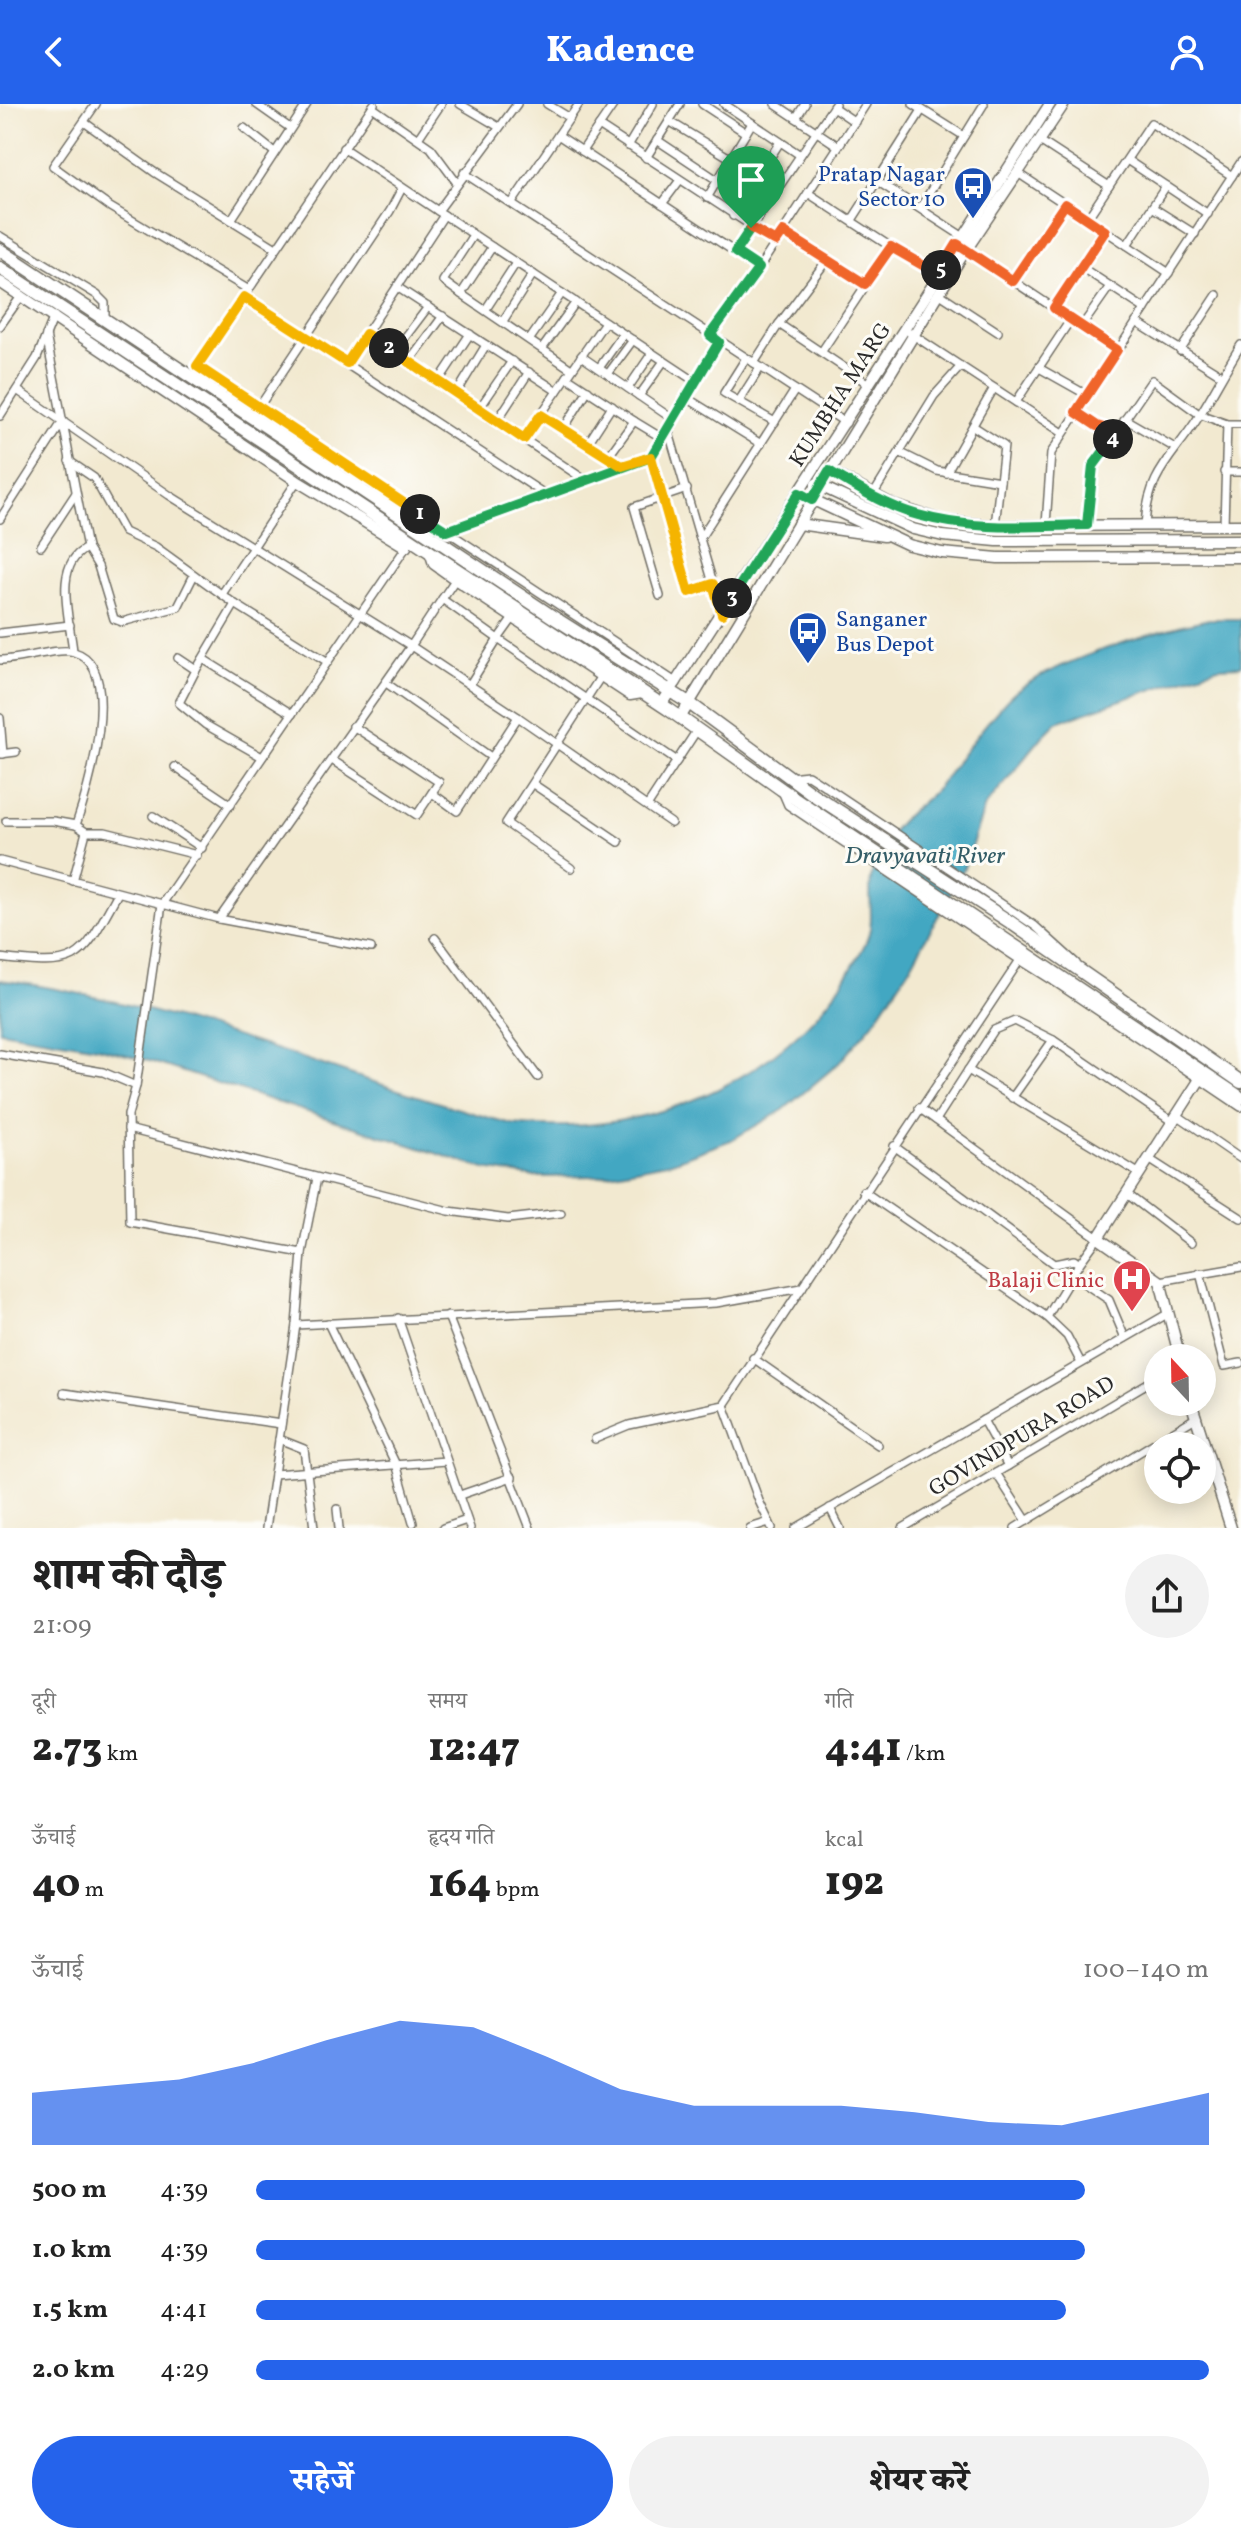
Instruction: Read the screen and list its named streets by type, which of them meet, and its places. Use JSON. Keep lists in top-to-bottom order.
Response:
{
  "streets": {
    "street": ["KUMBHA MARG", "GOVINDPURA ROAD"]
  },
  "water": ["Dravyavati River"],
  "places": {
    "bus stop": ["Pratap Nagar Sector 10", "Sanganer Bus Depot"],
    "hospital": ["Balaji Clinic"]
  },
  "north": "top",
  "page": {
    "header": "Kadence",
    "pins": [
      "5",
      "2",
      "4",
      "1",
      "3"
    ],
    "heading": ["शाम की दौड़", "21:09"],
    "stats": [
      ["दूरी", "2.73 km"],
      ["समय", "12:47"],
      ["गति", "4:41 /km"],
      ["ऊँचाई", "40 m"],
      ["हृदय गति", "164 bpm"],
      ["kcal", "192"]
    ],
    "chart": ["ऊँचाई", "100–140 m"],
    "list": [
      {
        "name": "500 m",
        "note": "4:39"
      },
      {
        "name": "1.0 km",
        "note": "4:39"
      },
      {
        "name": "1.5 km",
        "note": "4:41"
      },
      {
        "name": "2.0 km",
        "note": "4:29"
      }
    ],
    "buttons": ["सहेजें", "शेयर करें"]
  }
}
